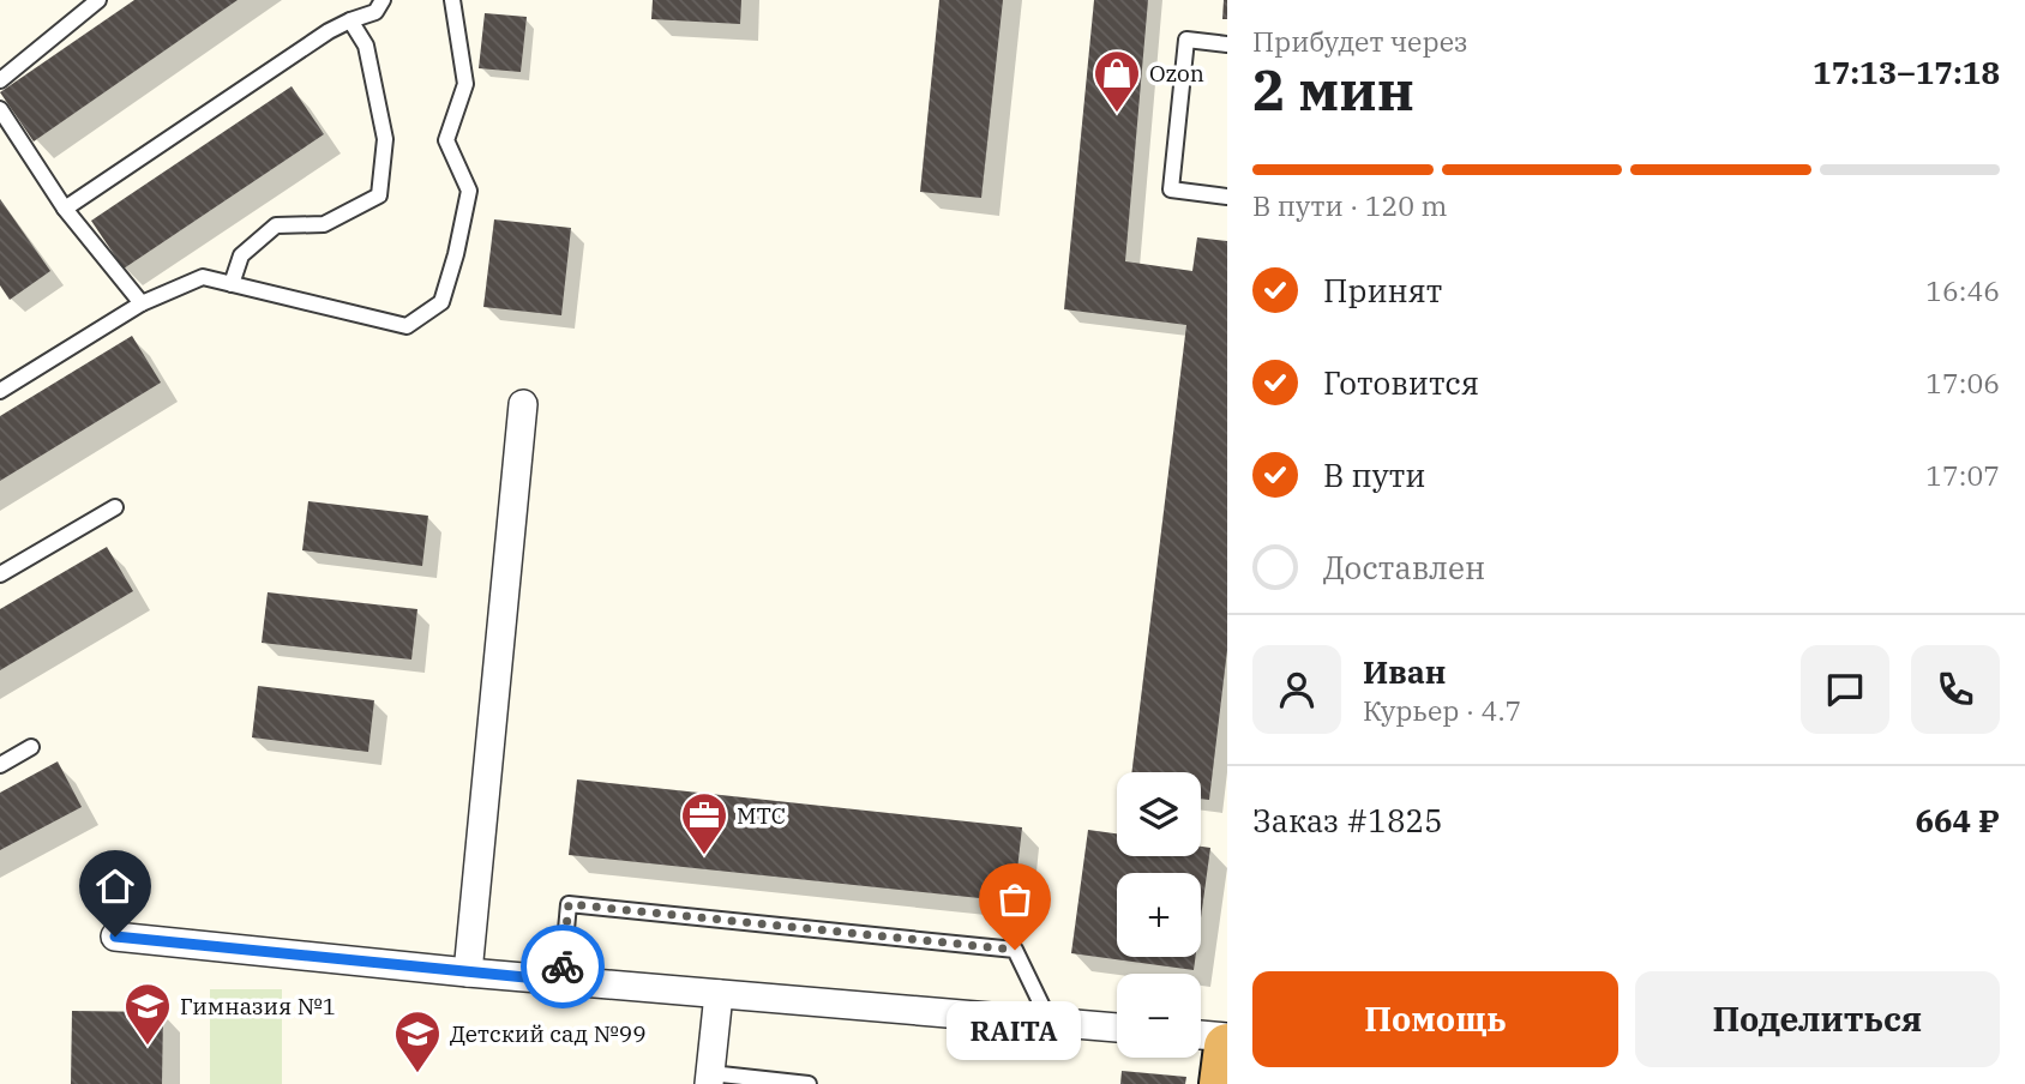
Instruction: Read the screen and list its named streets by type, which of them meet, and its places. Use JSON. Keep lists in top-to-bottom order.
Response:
{
  "places": {
    "shop": ["Ozon"],
    "office": ["МТС"],
    "other": ["RAITA"],
    "school or university": ["Гимназия №1", "Детский сад №99"]
  },
  "page": {
    "heading": ["2 мин", "Прибудет через", "17:13–17:18"],
    "panel": [
      "Иван",
      "Курьер · 4.7",
      "Заказ #1825",
      "664 ₽"
    ],
    "bar": "В пути · 120 m",
    "list": [
      ["Принят", "16:46"],
      ["Готовится", "17:06"],
      ["В пути", "17:07"],
      "Доставлен"
    ],
    "map_buttons": ["+", "−"],
    "buttons": ["Помощь", "Поделиться"],
    "bubble": "RAITA"
  }
}
